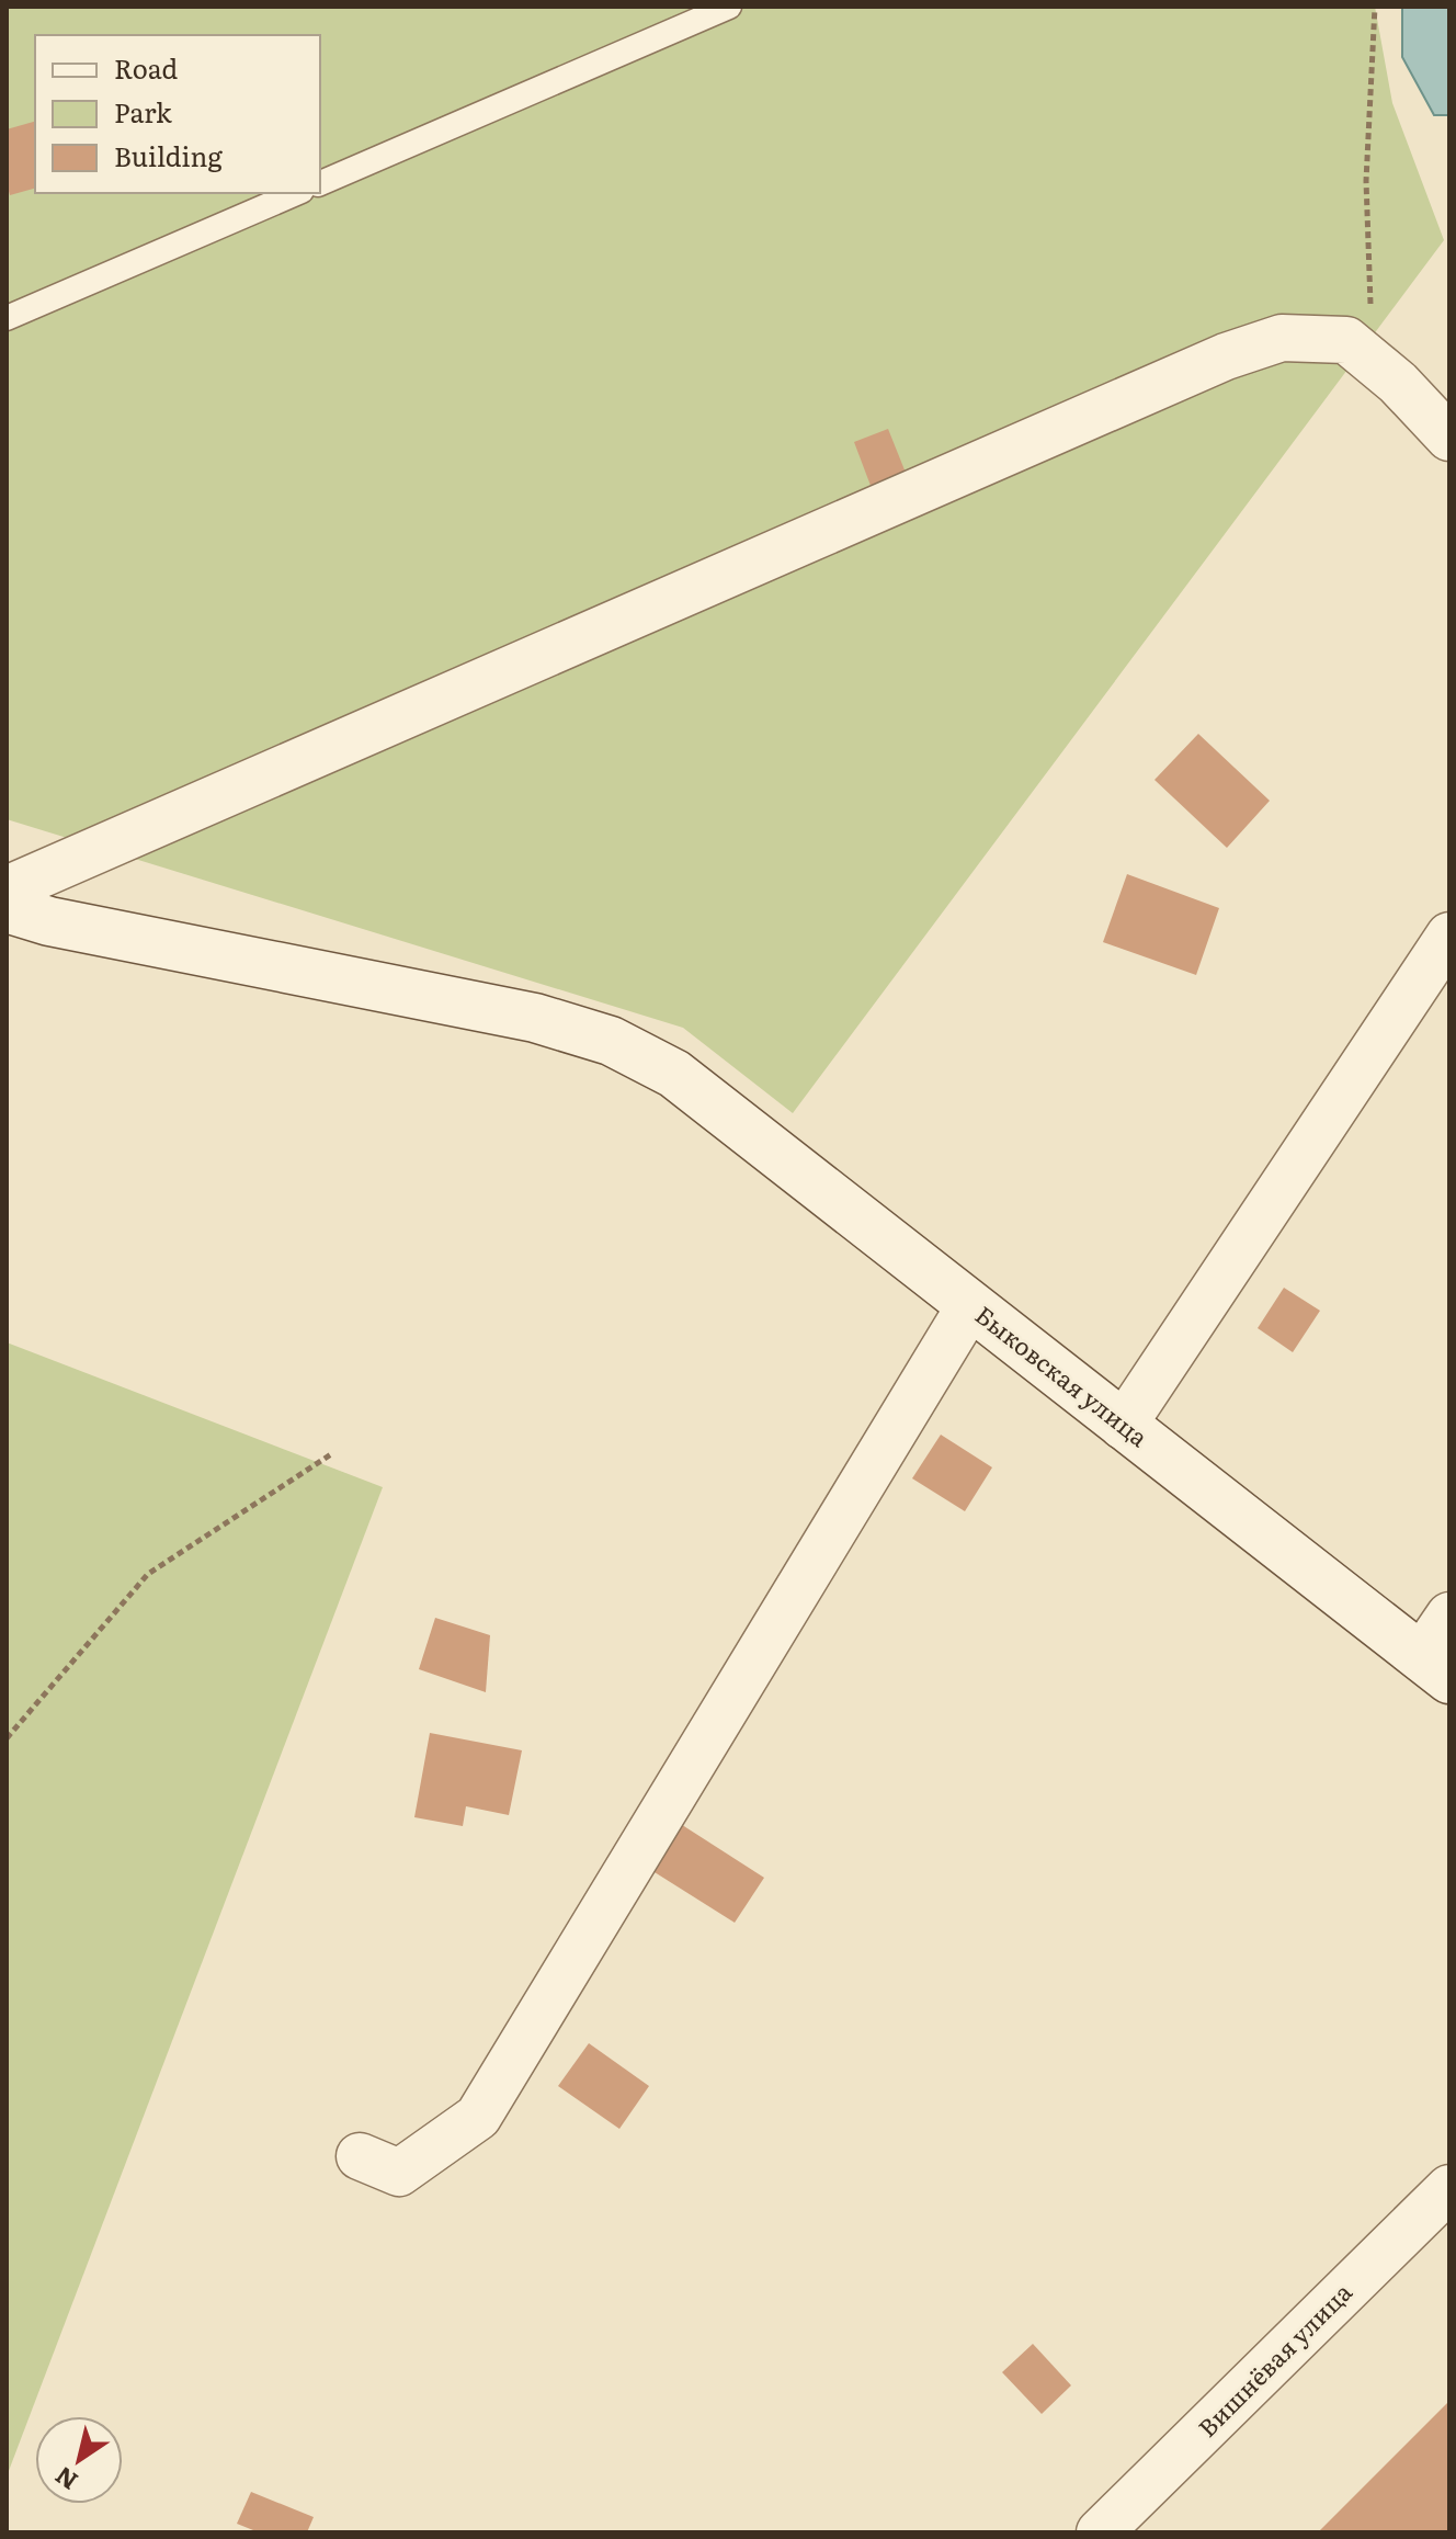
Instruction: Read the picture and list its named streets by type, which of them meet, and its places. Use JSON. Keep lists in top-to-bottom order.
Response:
{
  "streets": {
    "street": ["Быковская улица", "Вишнёвая улица"]
  },
  "legend": ["Road", "Park", "Building"],
  "north": "bottom left"
}
